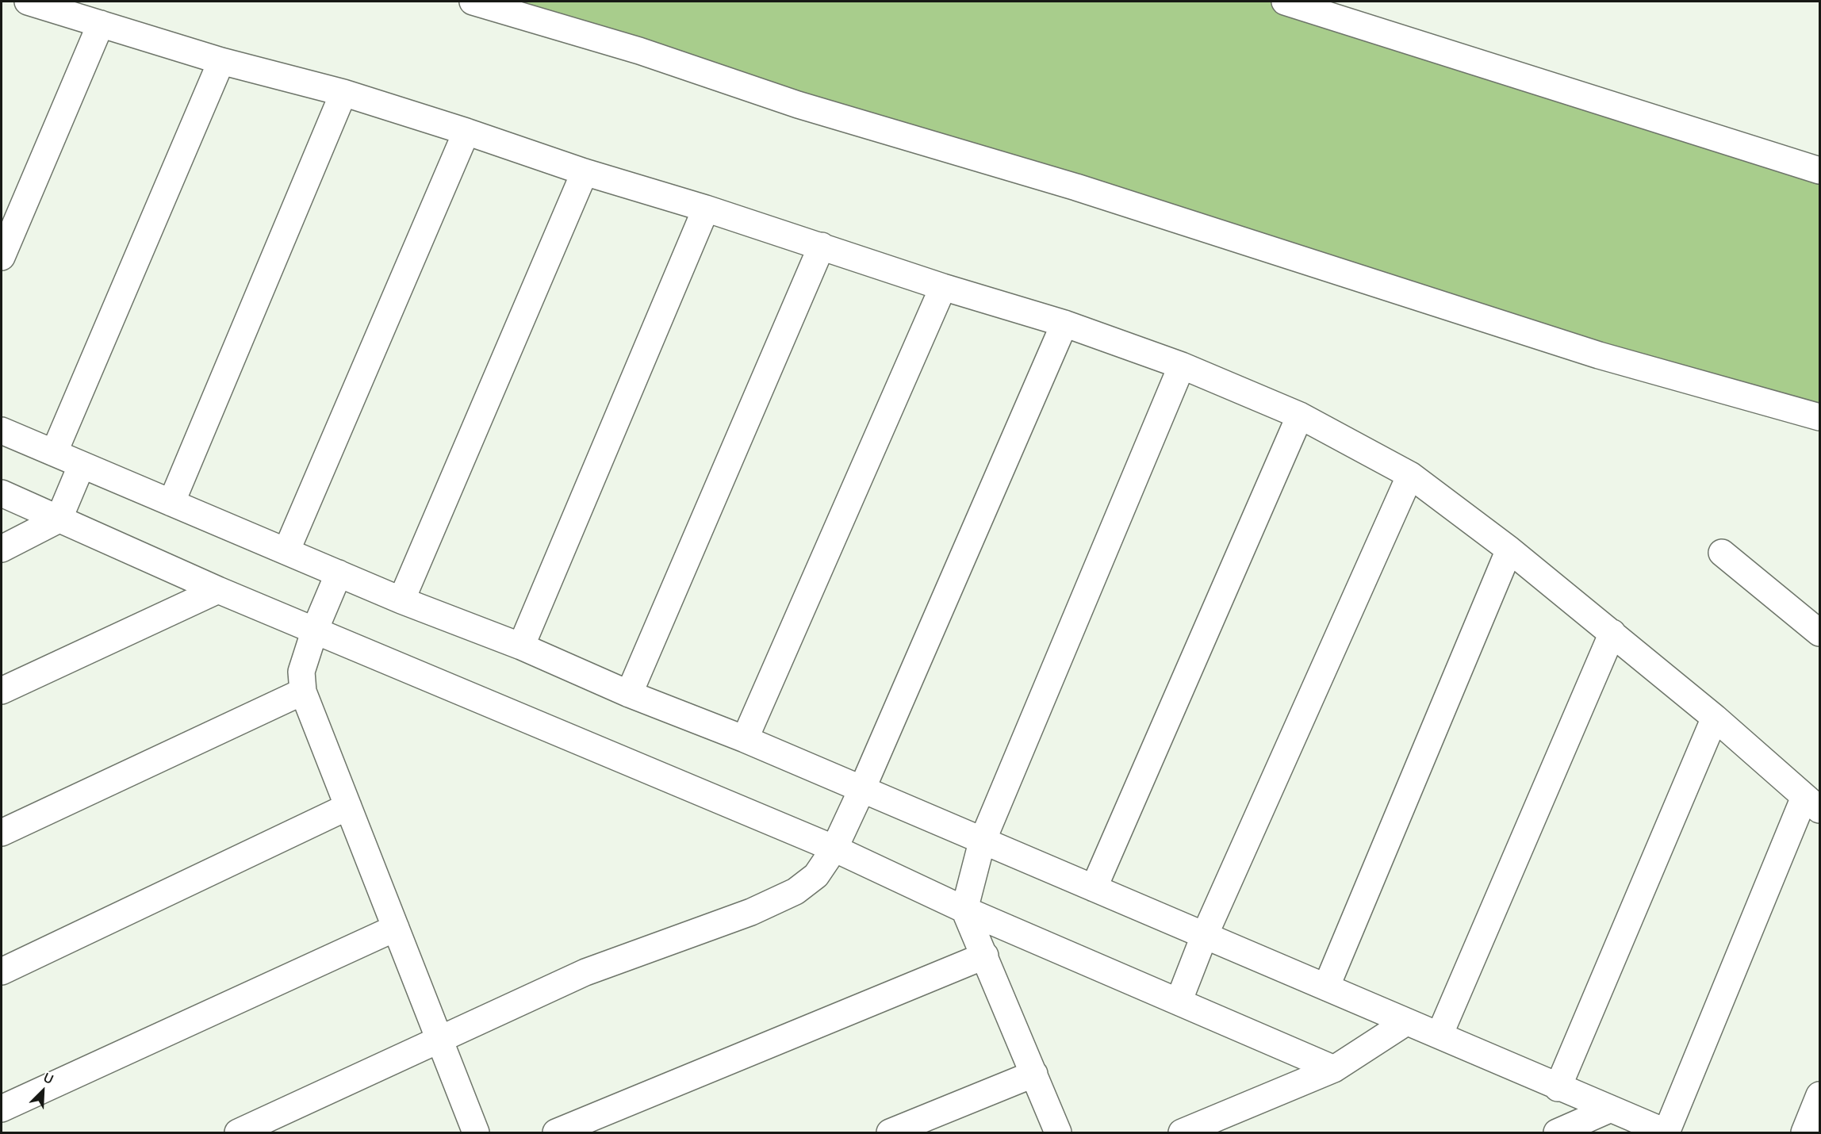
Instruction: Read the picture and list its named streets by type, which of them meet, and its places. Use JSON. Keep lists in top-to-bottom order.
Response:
{
  "north": "top right"
}
